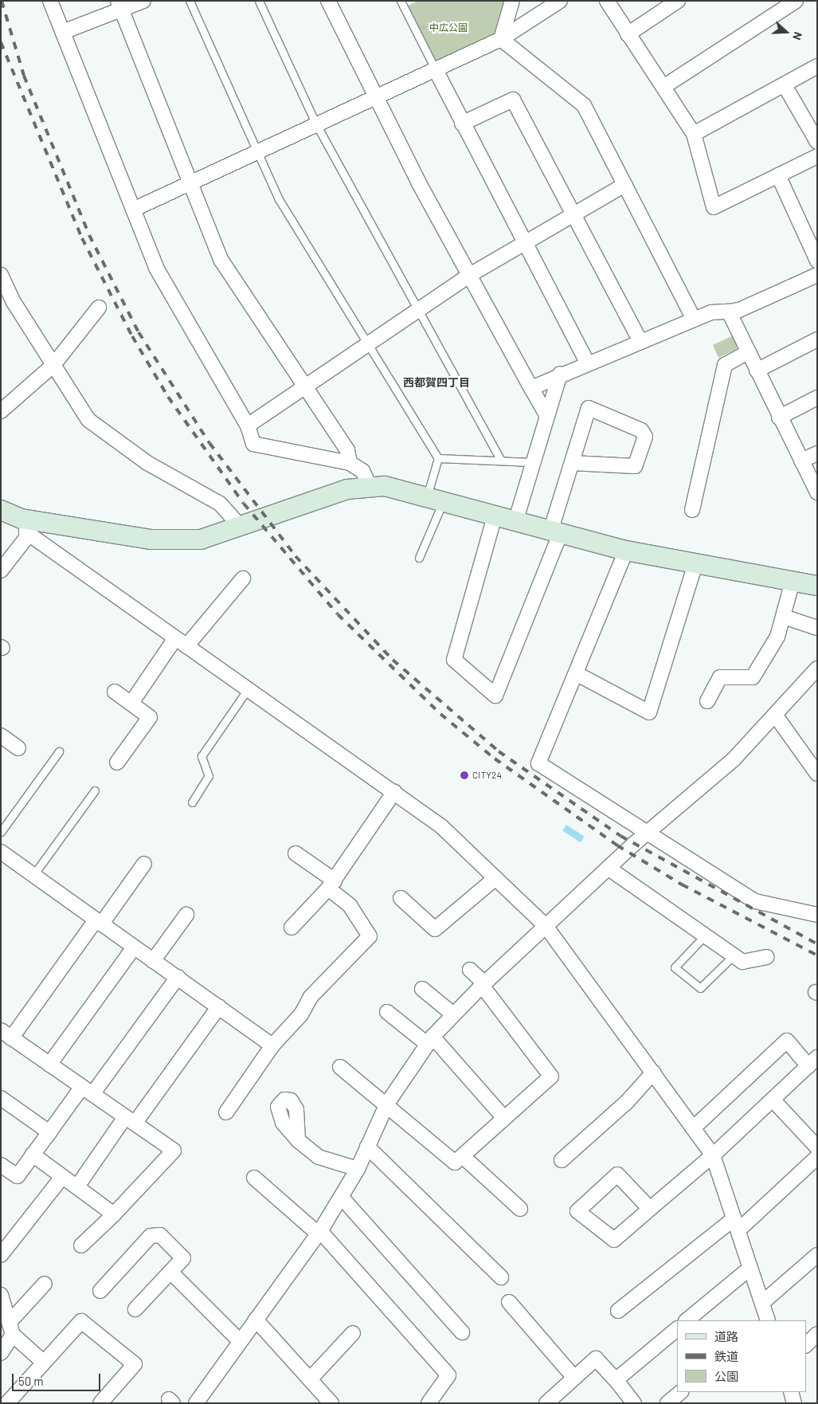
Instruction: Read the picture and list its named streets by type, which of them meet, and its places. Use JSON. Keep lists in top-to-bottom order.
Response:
{
  "districts": ["西都賀四丁目"],
  "parks": ["中広公園"],
  "places": ["CITY24"],
  "legend": ["道路", "鉄道", "公園"],
  "scale_bar": "50 m",
  "north": "right"
}
